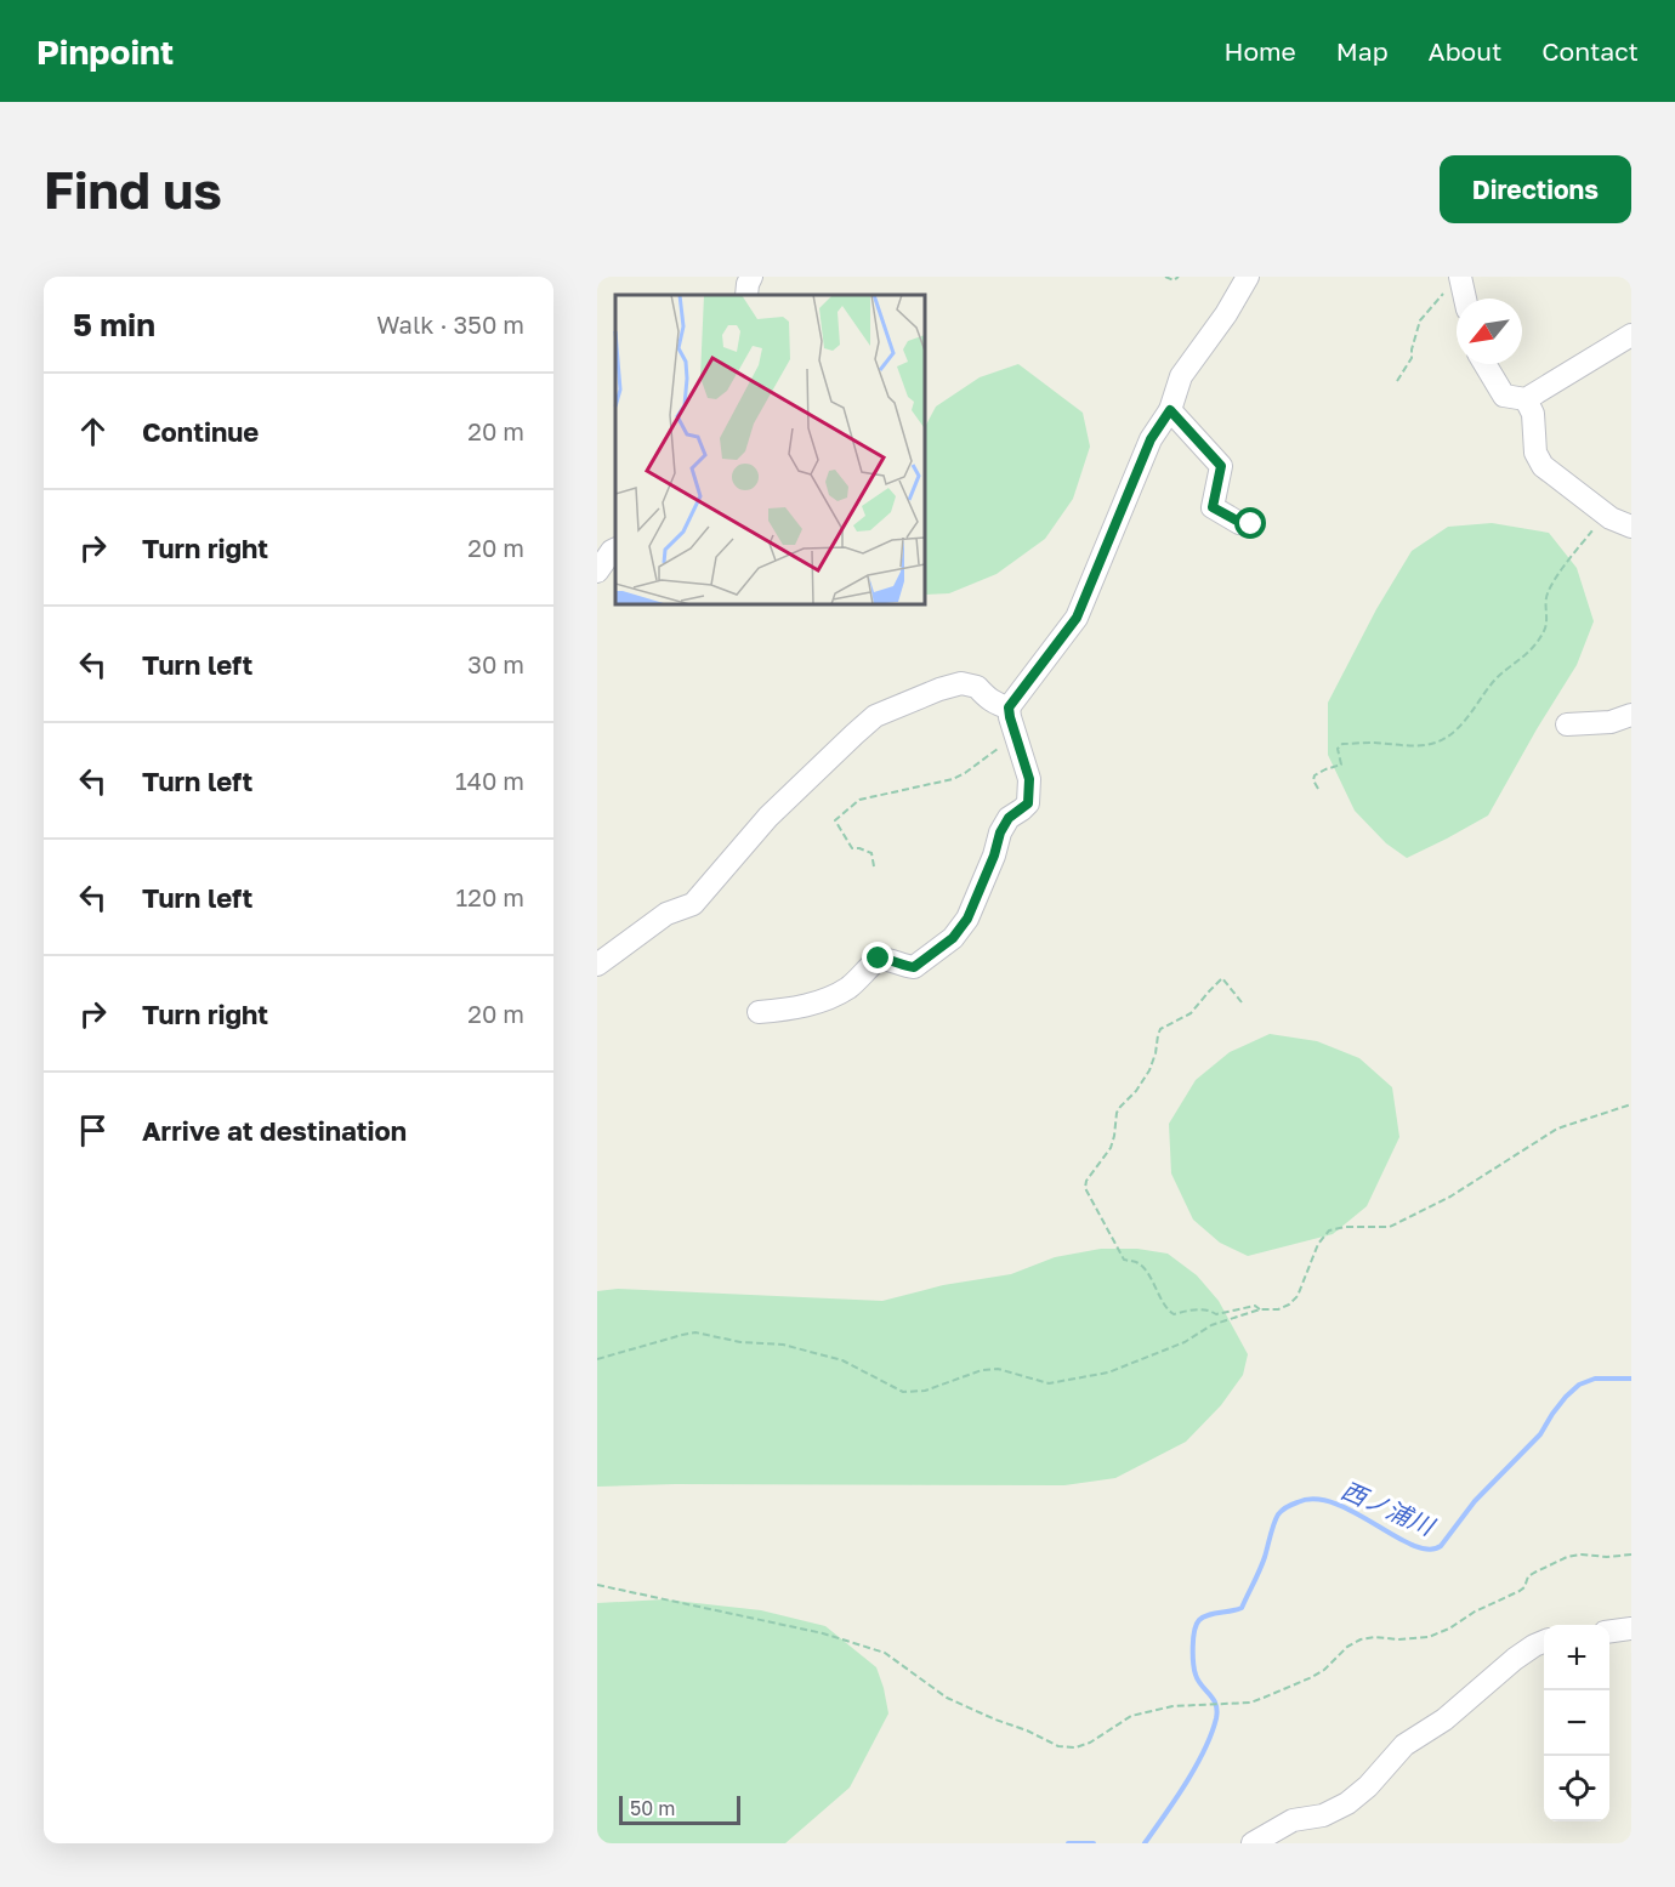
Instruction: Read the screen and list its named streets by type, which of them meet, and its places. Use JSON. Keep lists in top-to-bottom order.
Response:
{
  "water": ["西ノ浦川"],
  "scale_bar": "50 m",
  "north": "bottom left",
  "page": {
    "header": "Pinpoint",
    "nav": [
      "Home",
      "Map",
      "About",
      "Contact"
    ],
    "buttons": "Directions",
    "title": "Find us",
    "heading": ["5 min", "Walk · 350 m"],
    "list": [
      ["Continue", "20 m"],
      ["Turn right", "20 m"],
      ["Turn left", "30 m"],
      ["Turn left", "140 m"],
      ["Turn left", "120 m"],
      ["Turn right", "20 m"],
      "Arrive at destination"
    ],
    "map_buttons": ["+", "−"],
    "scale": "50 m"
  }
}
